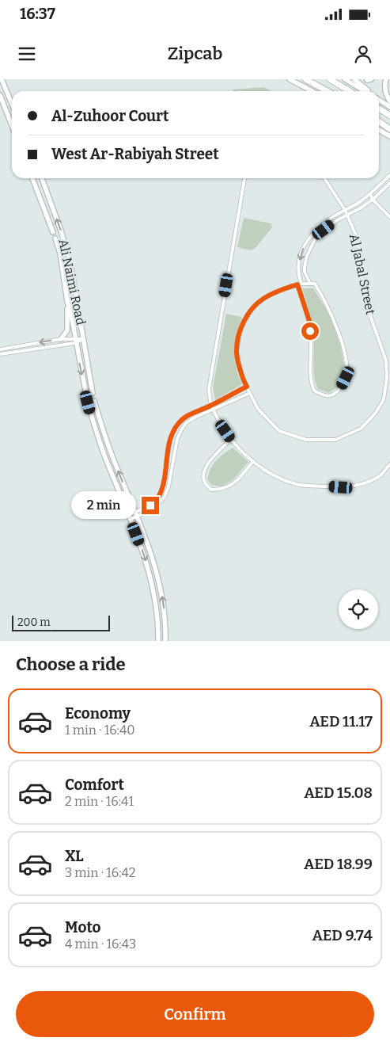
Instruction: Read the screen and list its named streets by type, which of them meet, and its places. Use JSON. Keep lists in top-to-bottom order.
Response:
{
  "streets": {
    "main road": ["Ali Naimi Road"],
    "street": ["Al Jabal Street"]
  },
  "scale_bar": "200 m",
  "page": {
    "status": "16:37",
    "header": "Zipcab",
    "banner": ["Al-Zuhoor Court", "West Ar-Rabiyah Street"],
    "bubble": "2 min",
    "scale": "200 m",
    "heading": "Choose a ride",
    "list": [
      {
        "name": "Economy",
        "note": "1 min · 16:40",
        "value": "AED 11.17"
      },
      {
        "name": "Comfort",
        "note": "2 min · 16:41",
        "value": "AED 15.08"
      },
      {
        "name": "XL",
        "note": "3 min · 16:42",
        "value": "AED 18.99"
      },
      {
        "name": "Moto",
        "note": "4 min · 16:43",
        "value": "AED 9.74"
      }
    ],
    "buttons": "Confirm"
  }
}
